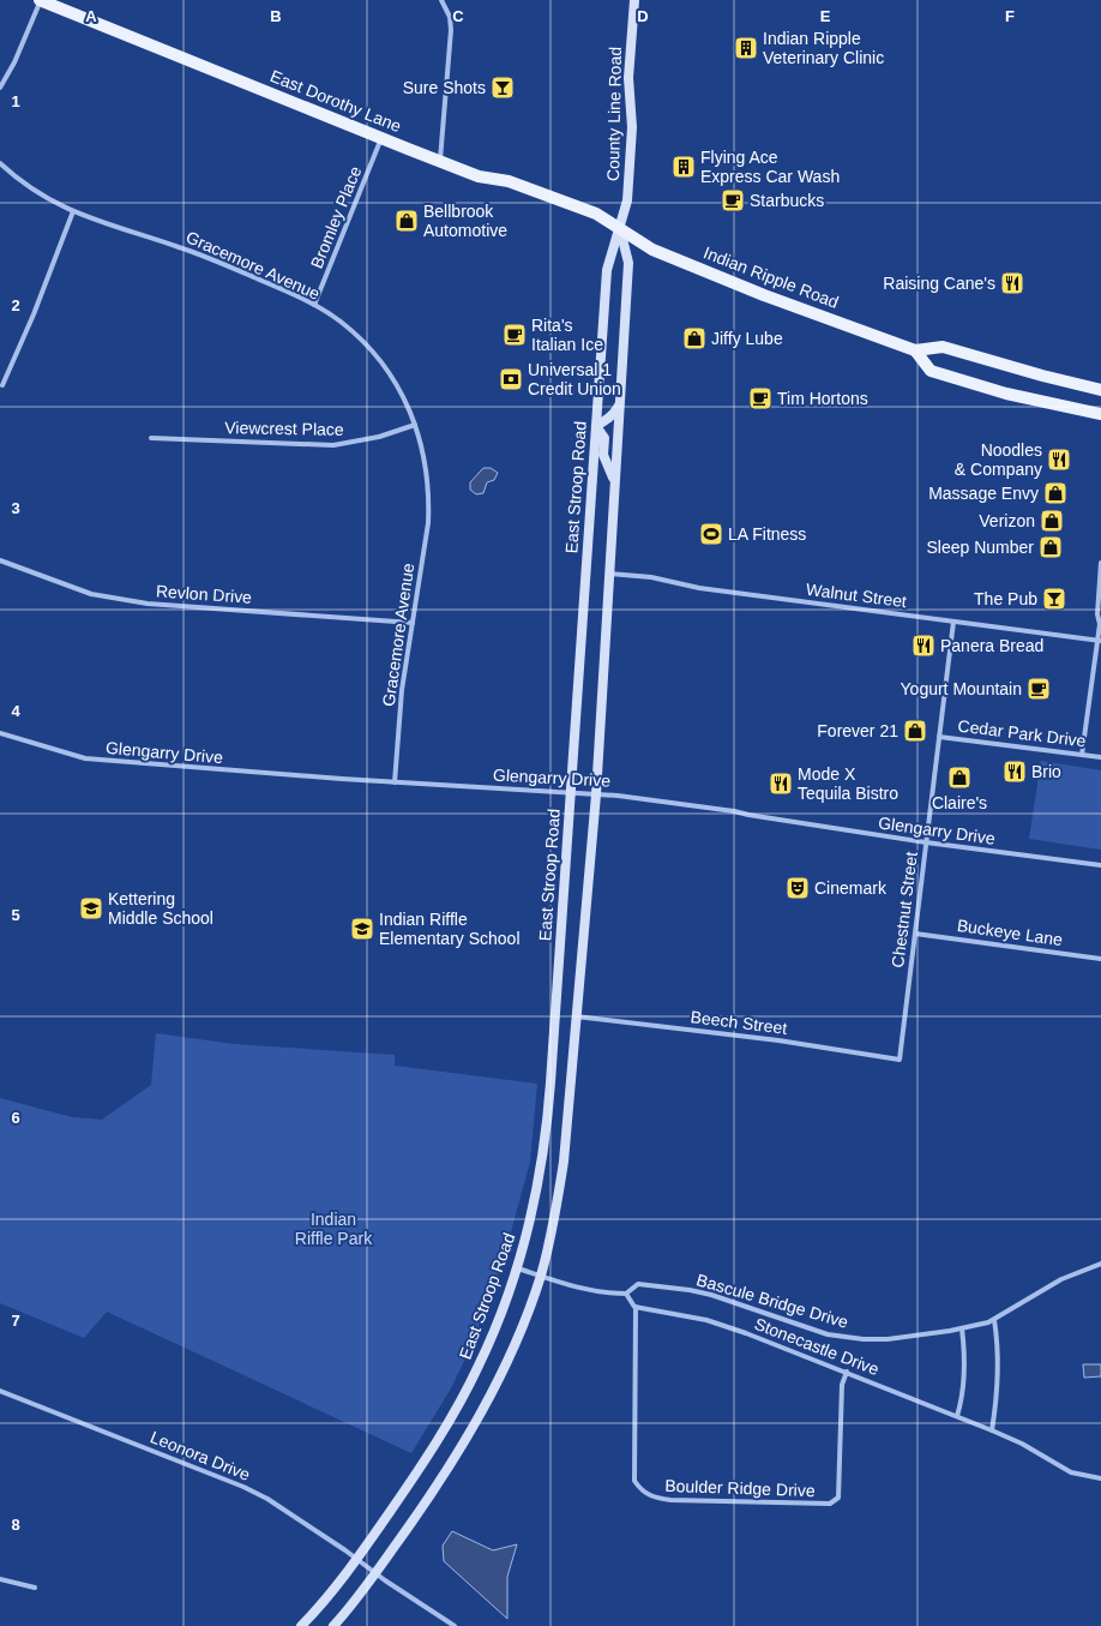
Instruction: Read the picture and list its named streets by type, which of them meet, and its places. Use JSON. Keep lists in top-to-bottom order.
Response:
{
  "streets": {
    "main road": [
      "East Dorothy Lane",
      "County Line Road",
      "Indian Ripple Road",
      "East Stroop Road"
    ],
    "street": [
      "Bromley Place",
      "Gracemore Avenue",
      "Viewcrest Place",
      "Revlon Drive",
      "Walnut Street",
      "Cedar Park Drive",
      "Glengarry Drive",
      "Chestnut Street",
      "Buckeye Lane",
      "Beech Street",
      "Bascule Bridge Drive",
      "Stonecastle Drive",
      "Leonora Drive",
      "Boulder Ridge Drive"
    ]
  },
  "crossings": [
    ["East Dorothy Lane", "County Line Road"],
    ["East Dorothy Lane", "Bromley Place"],
    ["East Dorothy Lane", "Indian Ripple Road"],
    ["East Dorothy Lane", "East Stroop Road"],
    ["County Line Road", "Indian Ripple Road"],
    ["County Line Road", "East Stroop Road"],
    ["Bromley Place", "Gracemore Avenue"],
    ["Gracemore Avenue", "Viewcrest Place"],
    ["Gracemore Avenue", "Revlon Drive"],
    ["Gracemore Avenue", "Glengarry Drive"],
    ["Indian Ripple Road", "East Stroop Road"],
    ["East Stroop Road", "Glengarry Drive"],
    ["East Stroop Road", "Leonora Drive"],
    ["Walnut Street", "Chestnut Street"],
    ["Cedar Park Drive", "Chestnut Street"],
    ["Glengarry Drive", "Chestnut Street"],
    ["Chestnut Street", "Buckeye Lane"],
    ["Chestnut Street", "Beech Street"],
    ["Stonecastle Drive", "Boulder Ridge Drive"]
  ],
  "parks": ["Indian Riffle Park"],
  "places": {
    "building": ["Indian Ripple Veterinary Clinic", "Flying Ace Express Car Wash"],
    "bar": ["Sure Shots", "The Pub"],
    "cafe": [
      "Starbucks",
      "Rita's Italian Ice",
      "Tim Hortons",
      "Yogurt Mountain"
    ],
    "shop": [
      "Bellbrook Automotive",
      "Jiffy Lube",
      "Massage Envy",
      "Verizon",
      "Sleep Number",
      "Forever 21",
      "Claire's"
    ],
    "restaurant": [
      "Raising Cane's",
      "Noodles & Company",
      "Panera Bread",
      "Brio",
      "Mode X Tequila Bistro"
    ],
    "bank": ["Universal 1 Credit Union"],
    "sports": ["LA Fitness"],
    "theatre": ["Cinemark"],
    "school or university": ["Kettering Middle School", "Indian Riffle Elementary School"]
  },
  "grid": {
    "columns": [
      "A",
      "B",
      "C",
      "D",
      "E",
      "F"
    ],
    "rows": [
      "1",
      "2",
      "3",
      "4",
      "5",
      "6",
      "7",
      "8"
    ]
  }
}
